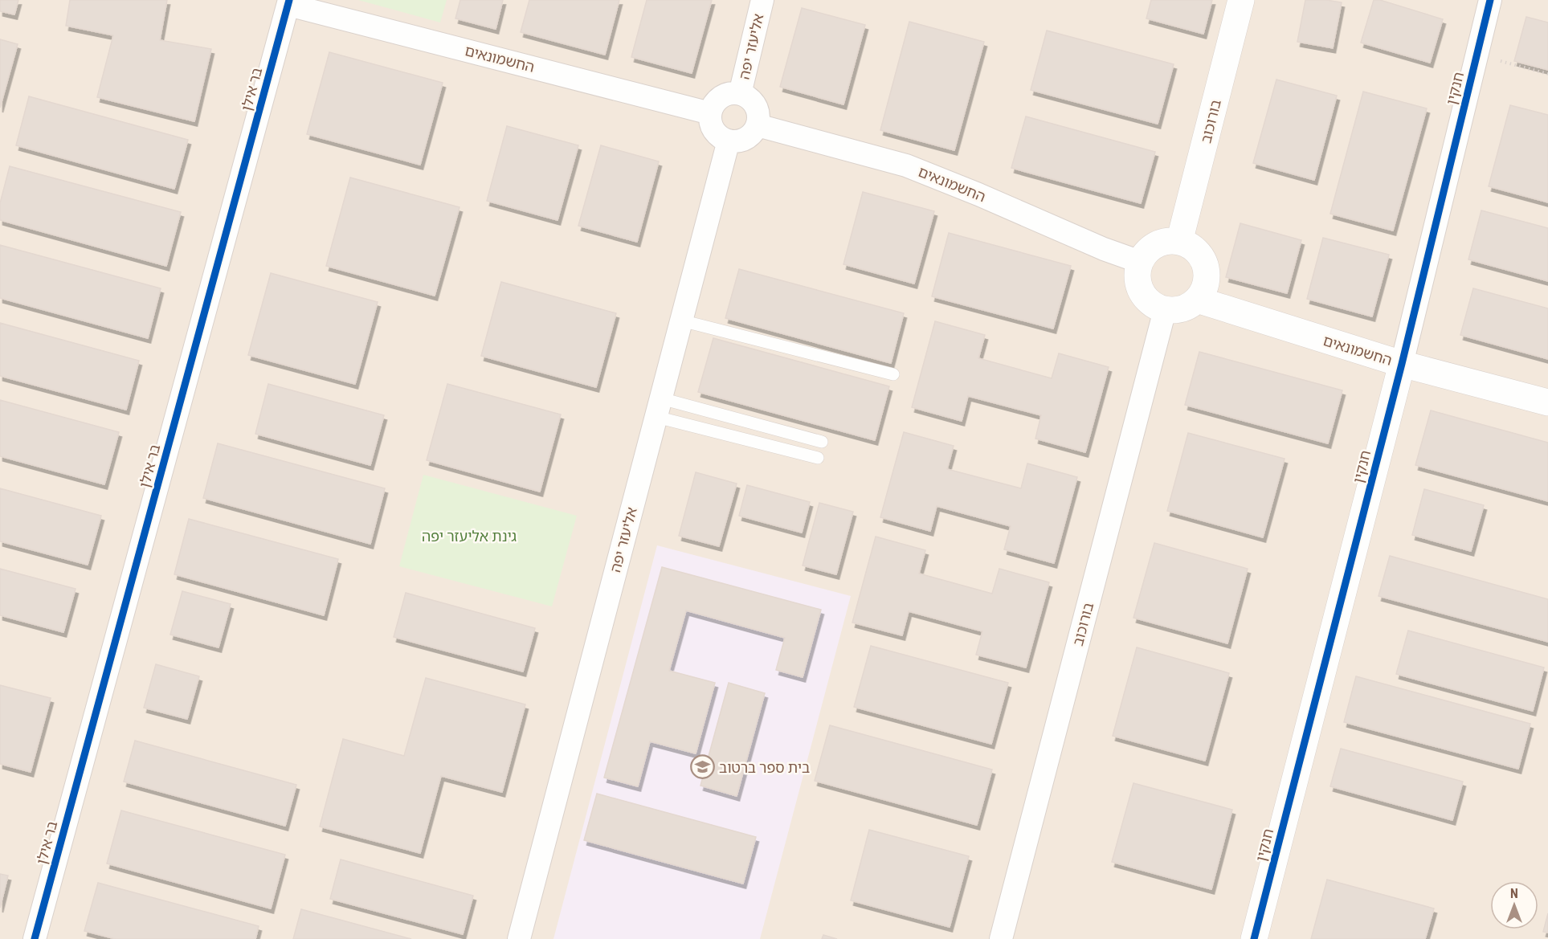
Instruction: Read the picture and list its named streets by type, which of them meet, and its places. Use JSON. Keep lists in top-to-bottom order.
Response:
{
  "streets": {
    "street": [
      "אליעזר יפה",
      "החשמונאים",
      "חנקין",
      "בר אילן",
      "בורוכוב"
    ]
  },
  "crossings": [
    ["אליעזר יפה", "החשמונאים"],
    ["החשמונאים", "חנקין"],
    ["החשמונאים", "בר אילן"],
    ["החשמונאים", "בורוכוב"]
  ],
  "parks": ["גינת אליעזר יפה"],
  "places": {
    "school or university": ["בית ספר ברטוב"]
  },
  "north": "top"
}
